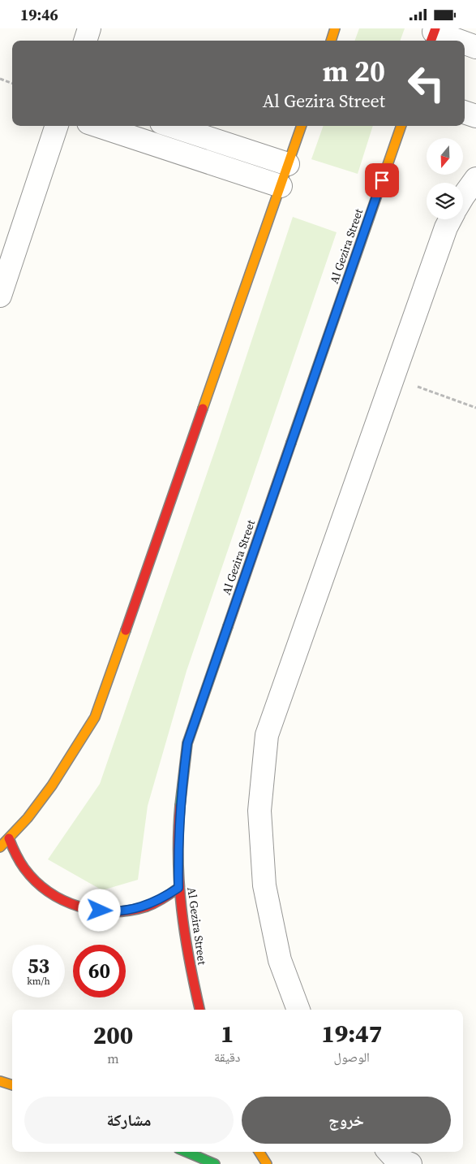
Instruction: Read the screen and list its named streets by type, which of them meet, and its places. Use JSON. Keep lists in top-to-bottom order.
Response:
{
  "streets": {
    "main road": ["Al Gezira Street"]
  },
  "north": "bottom",
  "page": {
    "status": "19:46",
    "turn": ["20 m", "Al Gezira Street"],
    "speed": "53 km/h",
    "limit": "60",
    "eta": [
      "19:47",
      "الوصول",
      "1",
      "دقيقة",
      "200",
      "m"
    ],
    "buttons": ["خروج", "مشاركة"]
  }
}
